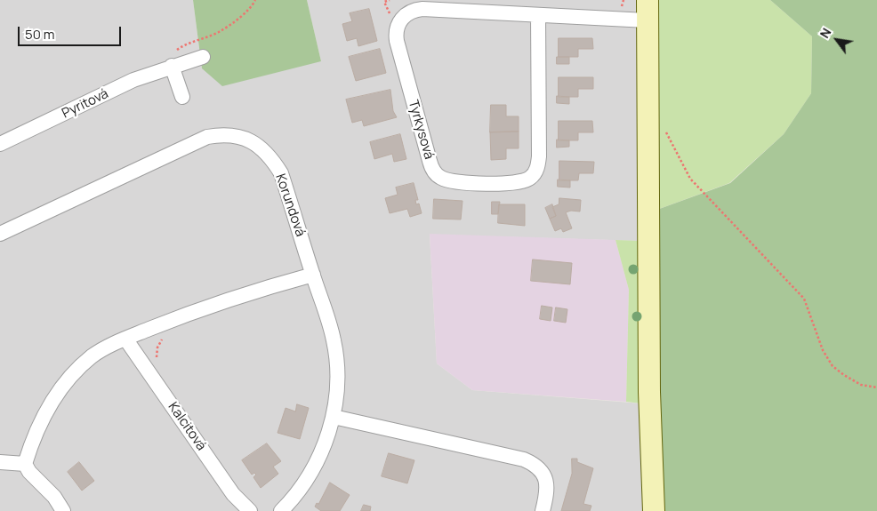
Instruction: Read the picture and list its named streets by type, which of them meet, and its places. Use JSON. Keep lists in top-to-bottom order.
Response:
{
  "streets": {
    "street": [
      "Pyritová",
      "Tyrkysová",
      "Korundová",
      "Kalcitová"
    ]
  },
  "scale_bar": "50 m",
  "north": "top left"
}
